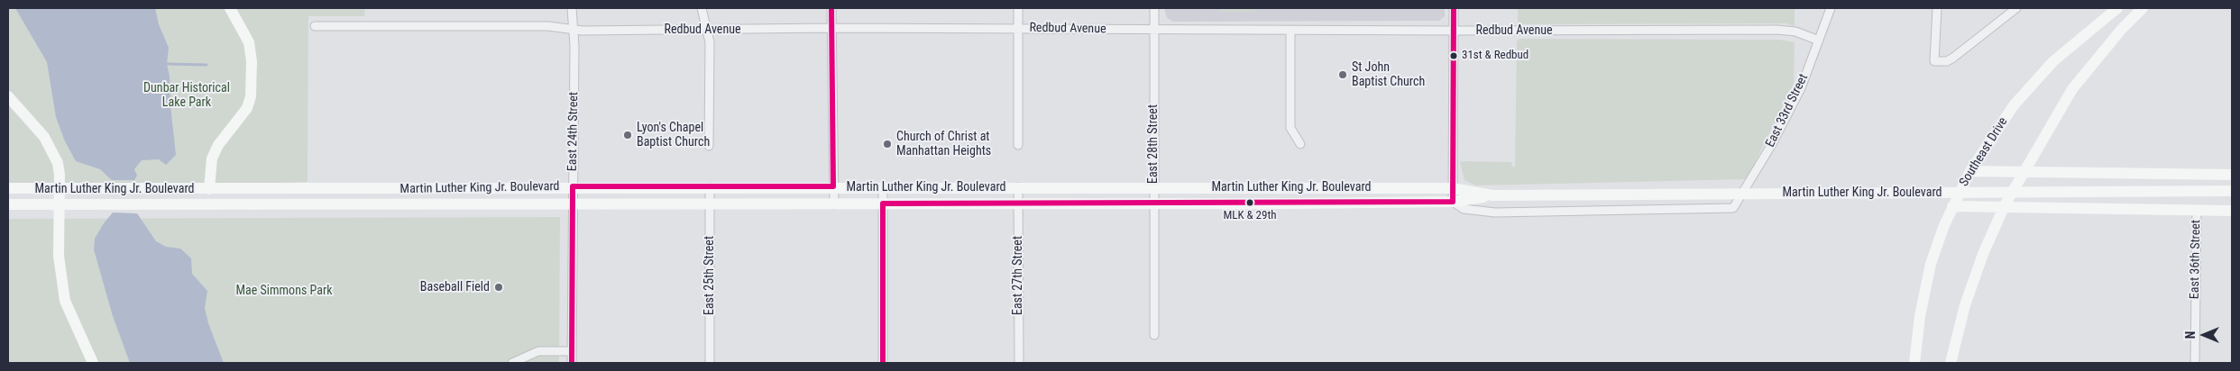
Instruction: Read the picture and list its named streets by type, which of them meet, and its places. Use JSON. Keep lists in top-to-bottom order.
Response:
{
  "streets": {
    "main road": ["Southeast Drive", "Martin Luther King Jr. Boulevard"],
    "street": [
      "Redbud Avenue",
      "East 33rd Street",
      "East 24th Street",
      "East 28th Street",
      "East 36th Street",
      "East 25th Street",
      "East 27th Street"
    ]
  },
  "crossings": [
    ["Redbud Avenue", "East 33rd Street"],
    ["Redbud Avenue", "East 24th Street"],
    ["Redbud Avenue", "East 28th Street"],
    ["East 33rd Street", "Martin Luther King Jr. Boulevard"],
    ["East 24th Street", "Martin Luther King Jr. Boulevard"],
    ["East 28th Street", "Martin Luther King Jr. Boulevard"],
    ["Martin Luther King Jr. Boulevard", "East 25th Street"],
    ["Martin Luther King Jr. Boulevard", "East 27th Street"]
  ],
  "parks": ["Dunbar Historical Lake Park", "Mae Simmons Park"],
  "places": [
    "31st & Redbud",
    "St John Baptist Church",
    "Lyon's Chapel Baptist Church",
    "Church of Christ at Manhattan Heights",
    "MLK & 29th",
    "Baseball Field"
  ],
  "north": "left"
}
